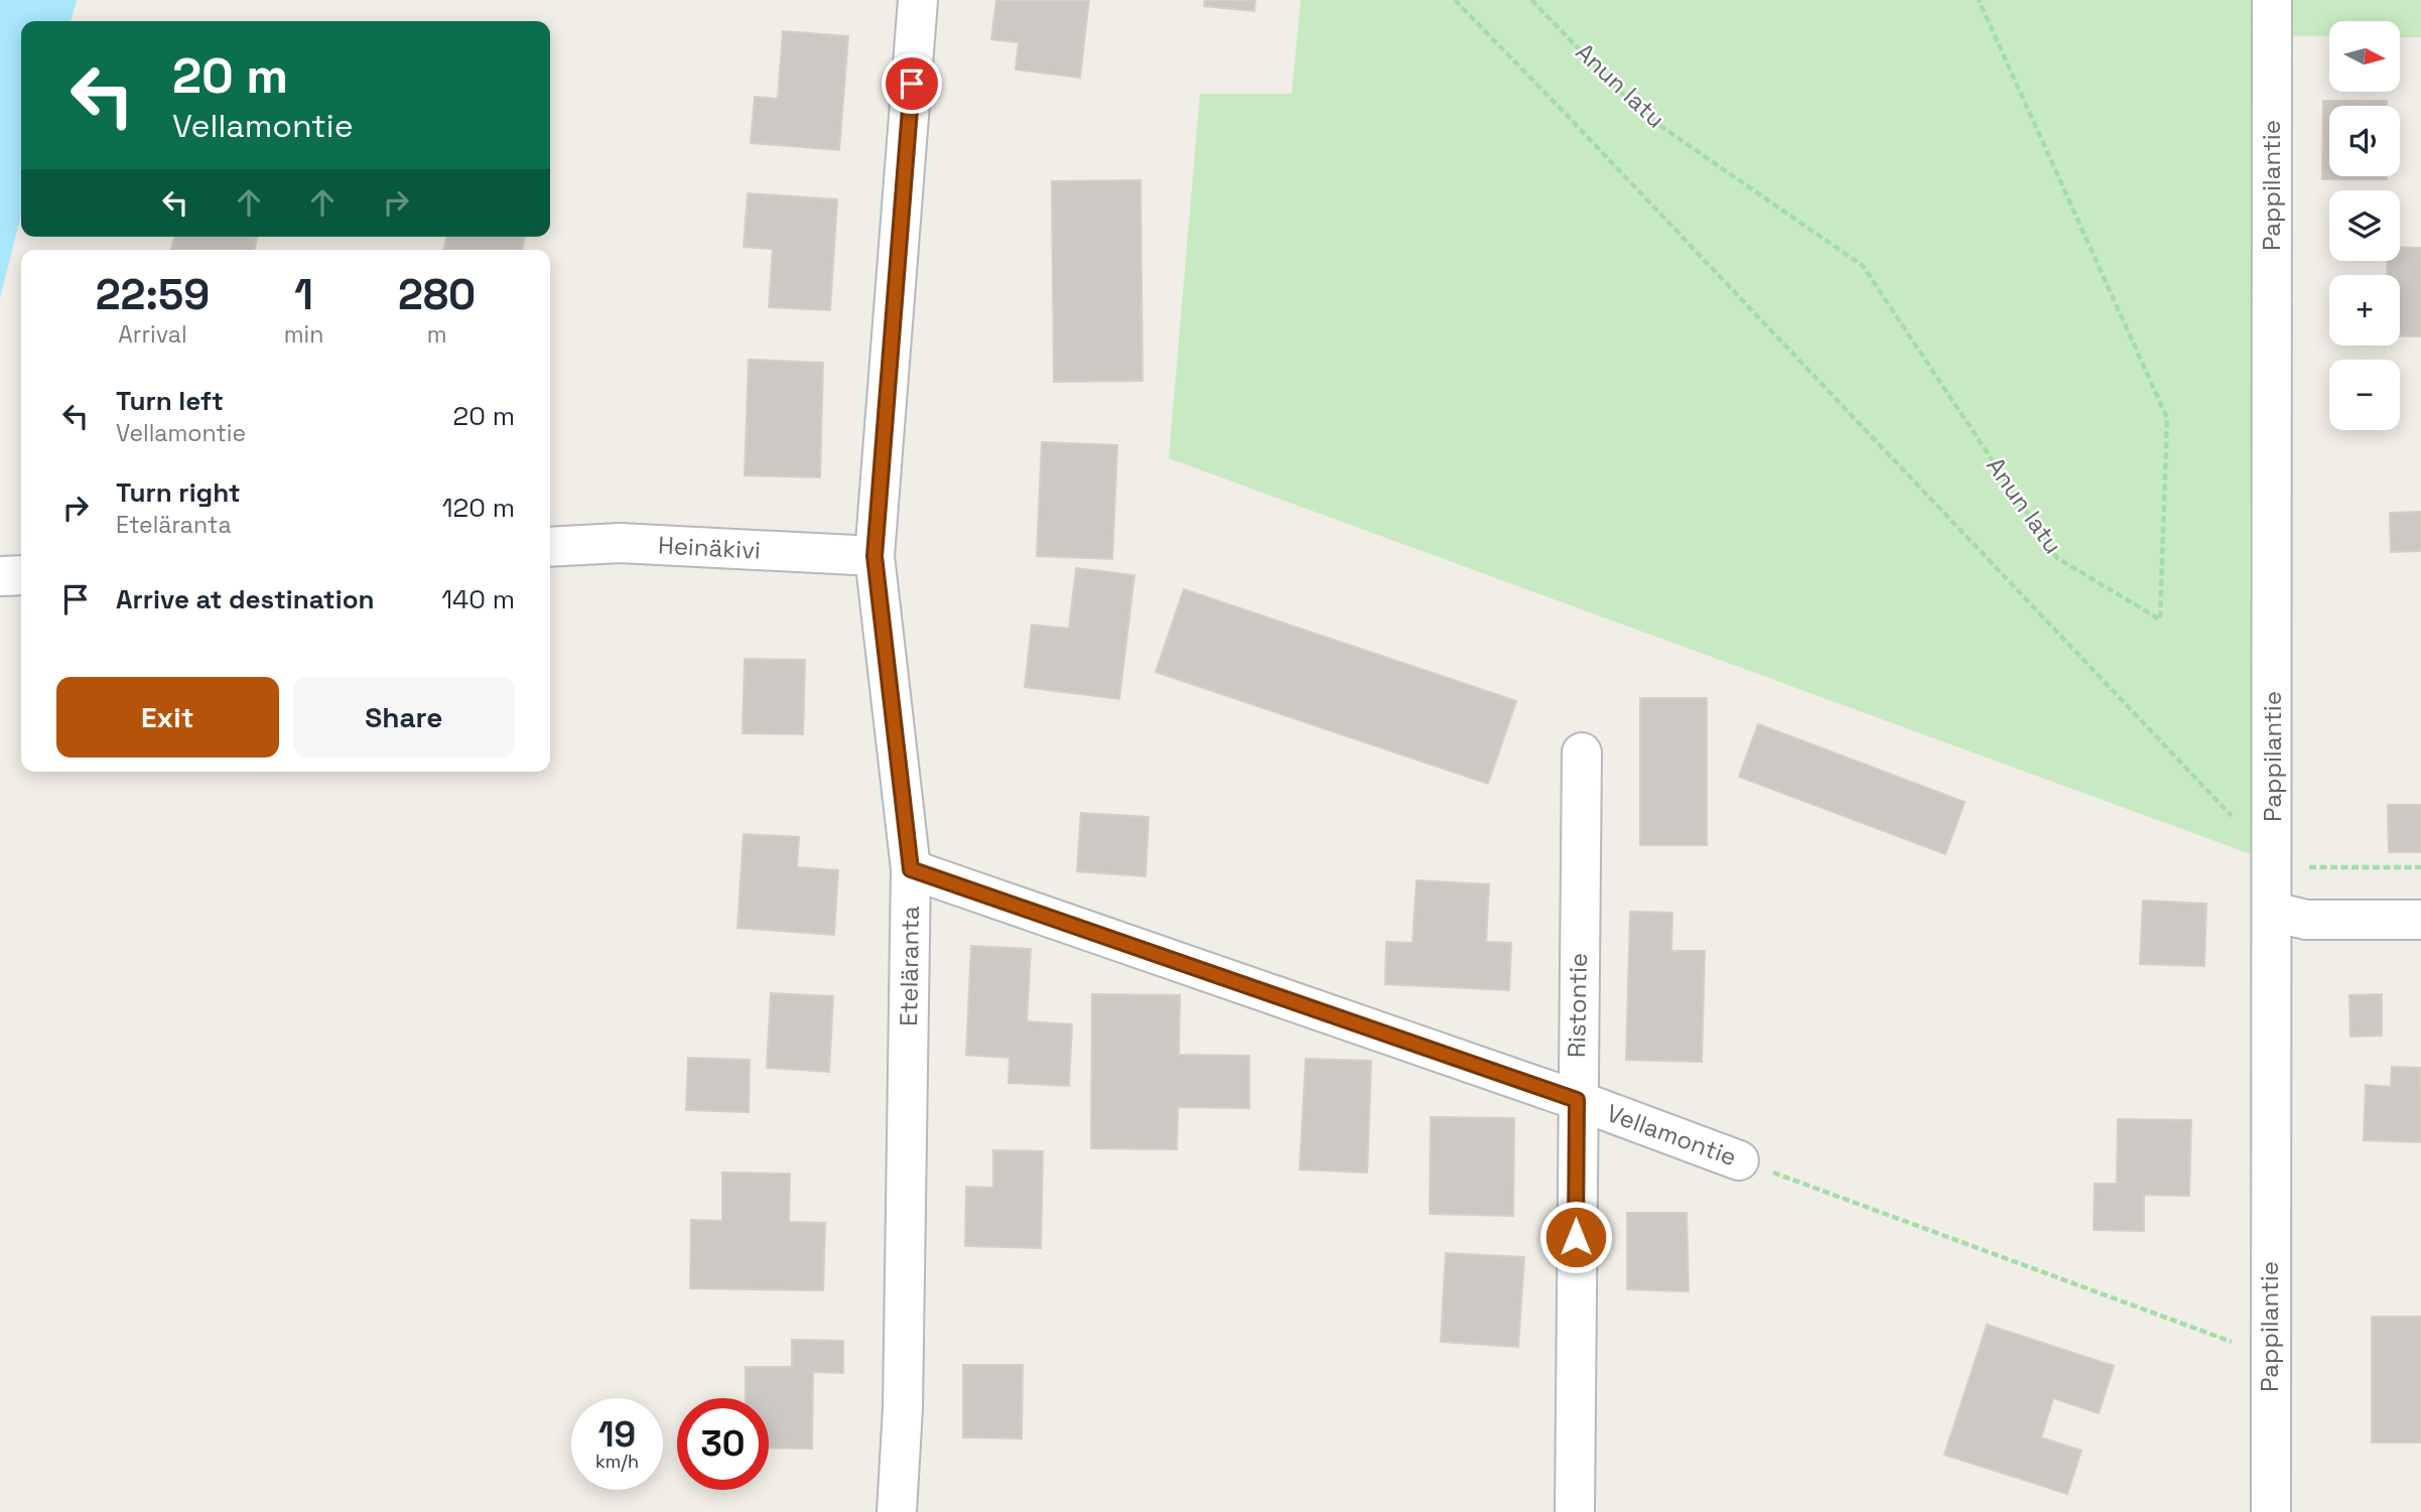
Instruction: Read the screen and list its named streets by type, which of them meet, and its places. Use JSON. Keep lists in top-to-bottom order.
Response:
{
  "streets": {
    "street": [
      "Pappilantie",
      "Heinäkivi",
      "Eteläranta",
      "Ristontie",
      "Vellamontie"
    ],
    "path": ["Anun latu"]
  },
  "crossings": [
    ["Pappilantie", "Vellamontie"],
    ["Heinäkivi", "Eteläranta"],
    ["Eteläranta", "Vellamontie"],
    ["Ristontie", "Vellamontie"]
  ],
  "north": "right",
  "page": {
    "map_buttons": ["+", "−"],
    "turn": ["20 m", "Vellamontie"],
    "eta": [
      "22:59",
      "Arrival",
      "1",
      "min",
      "280",
      "m"
    ],
    "list": [
      {
        "name": "Turn left",
        "note": "Vellamontie",
        "value": "20 m"
      },
      {
        "name": "Turn right",
        "note": "Eteläranta",
        "value": "120 m"
      },
      {
        "name": "Arrive at destination",
        "value": "140 m"
      }
    ],
    "buttons": ["Exit", "Share"],
    "speed": "19 km/h",
    "limit": "30"
  }
}
